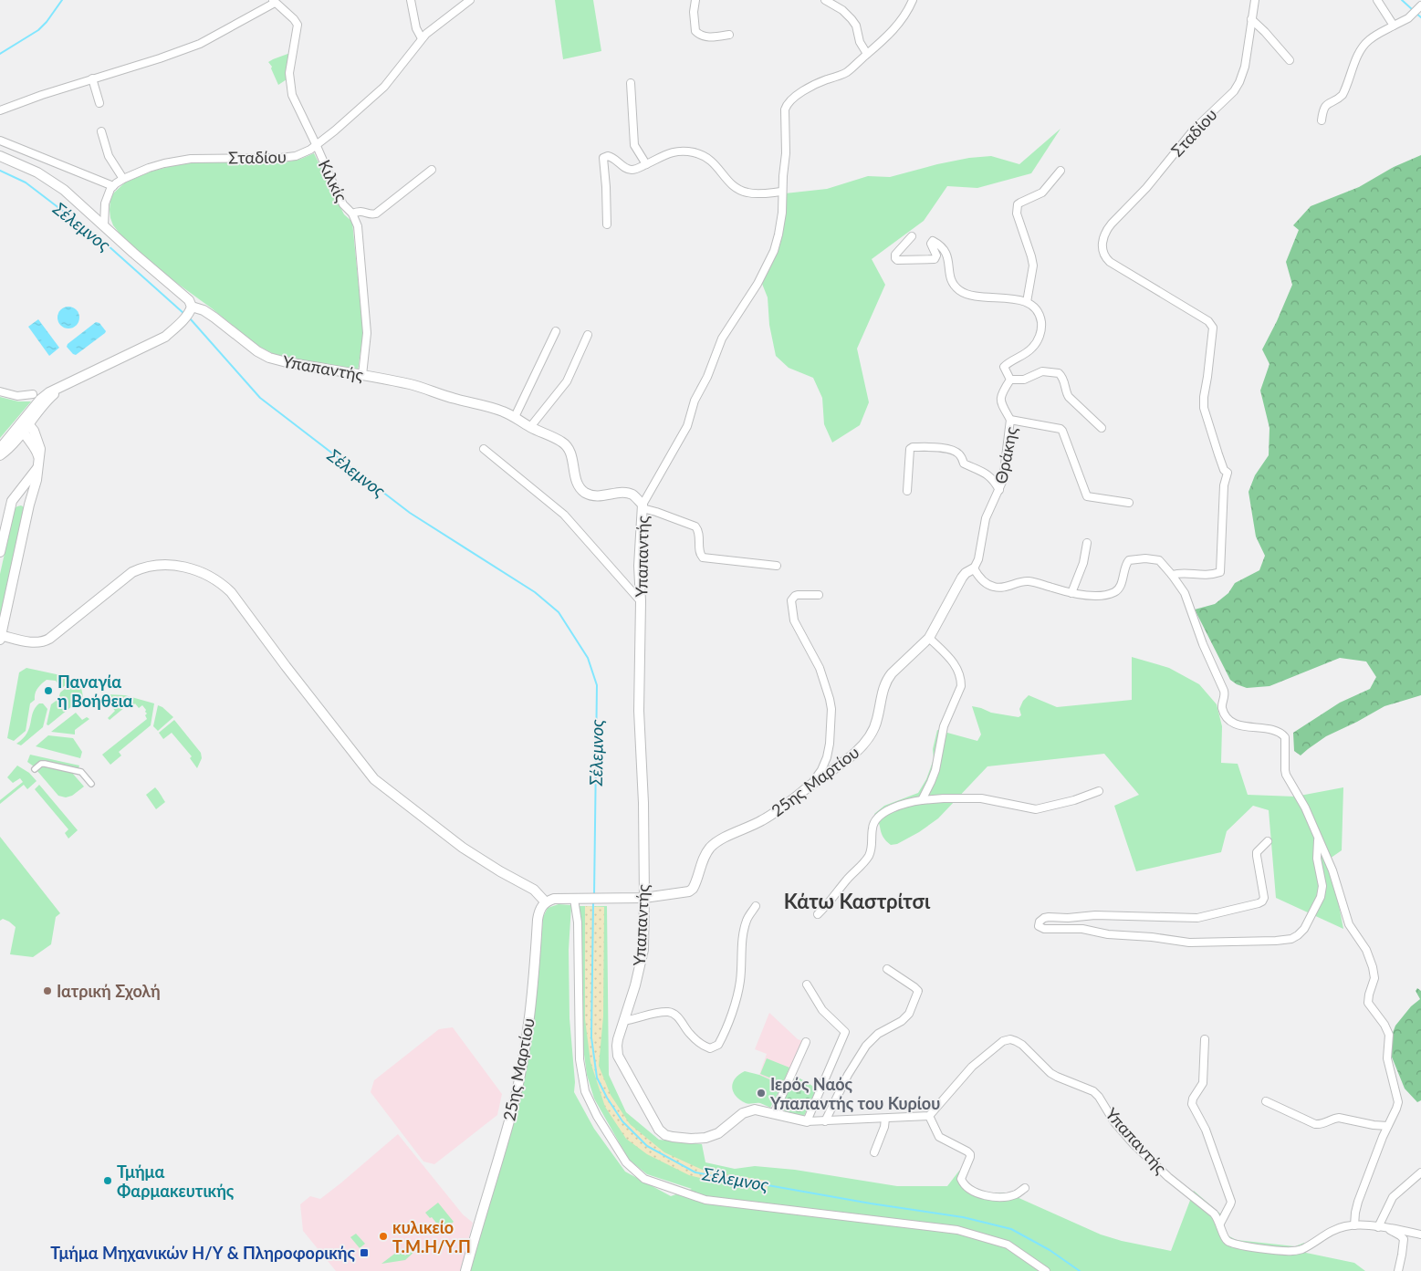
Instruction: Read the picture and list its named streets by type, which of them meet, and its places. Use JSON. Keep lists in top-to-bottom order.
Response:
{
  "streets": {
    "street": [
      "Σταδίου",
      "Κιλκίς",
      "Υπαπαντής",
      "Θράκης",
      "25ης Μαρτίου"
    ]
  },
  "crossings": [
    ["Σταδίου", "Κιλκίς"],
    ["Κιλκίς", "Υπαπαντής"],
    ["Υπαπαντής", "25ης Μαρτίου"],
    ["Θράκης", "25ης Μαρτίου"]
  ],
  "districts": ["Κάτω Καστρίτσι"],
  "water": ["Σέλεμνος"],
  "places": {
    "other": [
      "Παναγία η Βοήθεια",
      "Ιατρική Σχολή",
      "Ιερός Ναός Υπαπαντής του Κυρίου",
      "Τμήμα Φαρμακευτικής",
      "κυλικείο Τ.M.Η/Υ.Π"
    ],
    "transit": ["Τμήμα Μηχανικών Η/Υ & Πληροφορικής"]
  }
}
